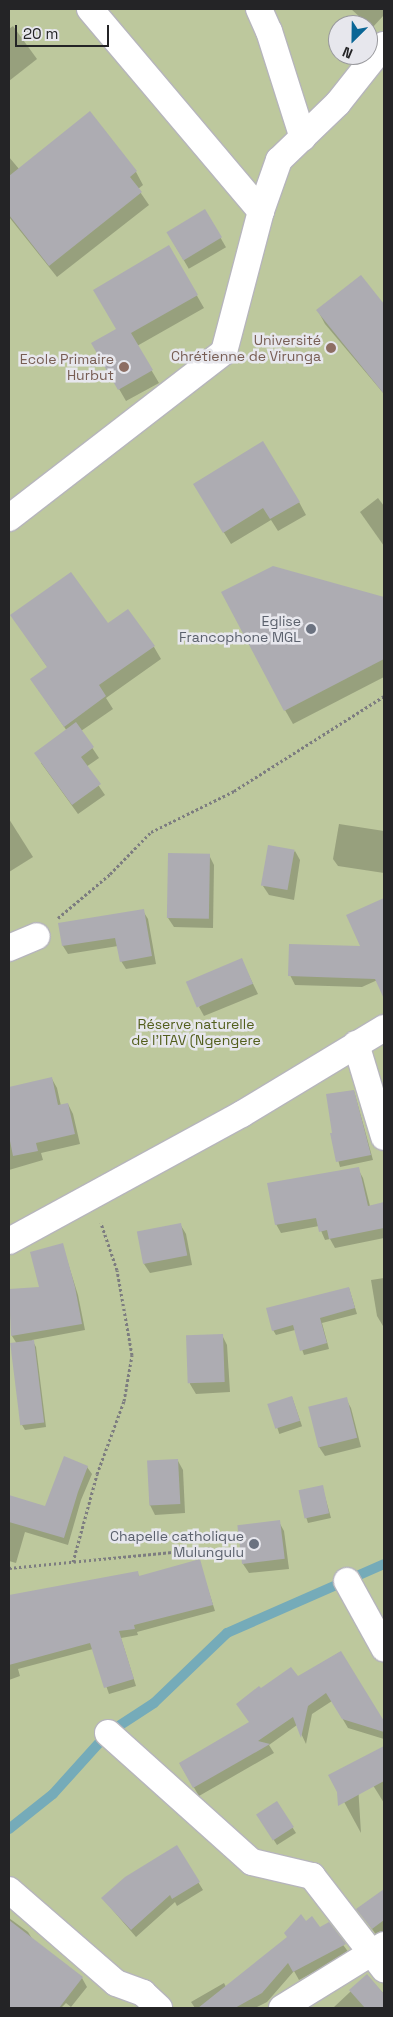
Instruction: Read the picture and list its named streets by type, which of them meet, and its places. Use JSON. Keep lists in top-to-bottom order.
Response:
{
  "parks": ["Réserve naturelle de l'ITAV (Ngengere"],
  "places": [
    "Université Chrétienne de Virunga",
    "Ecole Primaire Hurbut",
    "Eglise Francophone MGL",
    "Chapelle catholique Mulungulu"
  ],
  "scale_bar": "20 m",
  "north": "bottom left"
}
